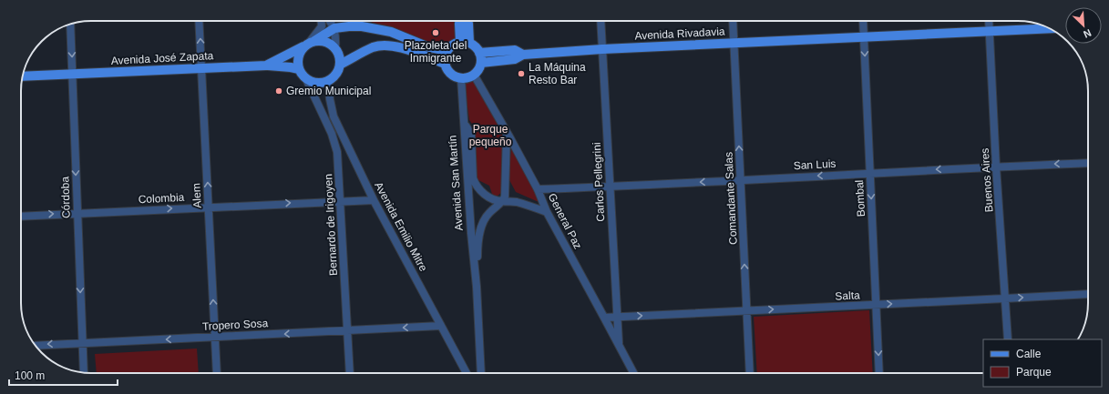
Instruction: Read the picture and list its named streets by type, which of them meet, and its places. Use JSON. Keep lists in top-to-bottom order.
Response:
{
  "streets": {
    "main road": ["Avenida Rivadavia", "Avenida José Zapata"],
    "street": [
      "San Luis",
      "Buenos Aires",
      "Carlos Pellegrini",
      "Avenida San Martín",
      "Alem",
      "Córdoba",
      "Colombia",
      "Comandante Salas",
      "Bombal",
      "General Paz",
      "Bernardo de Irigoyen",
      "Avenida Emilio Mitre",
      "Salta",
      "Tropero Sosa"
    ]
  },
  "crossings": [
    ["Avenida Rivadavia", "Avenida José Zapata"],
    ["Avenida Rivadavia", "Buenos Aires"],
    ["Avenida Rivadavia", "Carlos Pellegrini"],
    ["Avenida Rivadavia", "Avenida San Martín"],
    ["Avenida Rivadavia", "Comandante Salas"],
    ["Avenida Rivadavia", "Bombal"],
    ["Avenida Rivadavia", "General Paz"],
    ["Avenida José Zapata", "Avenida San Martín"],
    ["Avenida José Zapata", "Alem"],
    ["Avenida José Zapata", "Córdoba"],
    ["Avenida José Zapata", "General Paz"],
    ["Avenida José Zapata", "Bernardo de Irigoyen"],
    ["Avenida José Zapata", "Avenida Emilio Mitre"],
    ["San Luis", "Buenos Aires"],
    ["San Luis", "Carlos Pellegrini"],
    ["San Luis", "Comandante Salas"],
    ["San Luis", "Bombal"],
    ["San Luis", "General Paz"],
    ["Buenos Aires", "Salta"],
    ["Carlos Pellegrini", "General Paz"],
    ["Carlos Pellegrini", "Salta"],
    ["Avenida San Martín", "General Paz"],
    ["Alem", "Colombia"],
    ["Alem", "Tropero Sosa"],
    ["Córdoba", "Colombia"],
    ["Córdoba", "Tropero Sosa"],
    ["Colombia", "Bernardo de Irigoyen"],
    ["Colombia", "Avenida Emilio Mitre"],
    ["Comandante Salas", "Salta"],
    ["Bombal", "Salta"],
    ["General Paz", "Salta"],
    ["Bernardo de Irigoyen", "Avenida Emilio Mitre"],
    ["Bernardo de Irigoyen", "Tropero Sosa"],
    ["Avenida Emilio Mitre", "Tropero Sosa"]
  ],
  "one_way": [
    "San Luis",
    "Alem",
    "Córdoba",
    "Colombia",
    "Comandante Salas",
    "Bombal",
    "Salta",
    "Tropero Sosa"
  ],
  "parks": ["Parque pequeño"],
  "places": ["Plazoleta del Inmigrante", "La Máquina Resto Bar", "Gremio Municipal"],
  "legend": ["Calle", "Parque"],
  "scale_bar": "100 m",
  "north": "bottom right"
}
